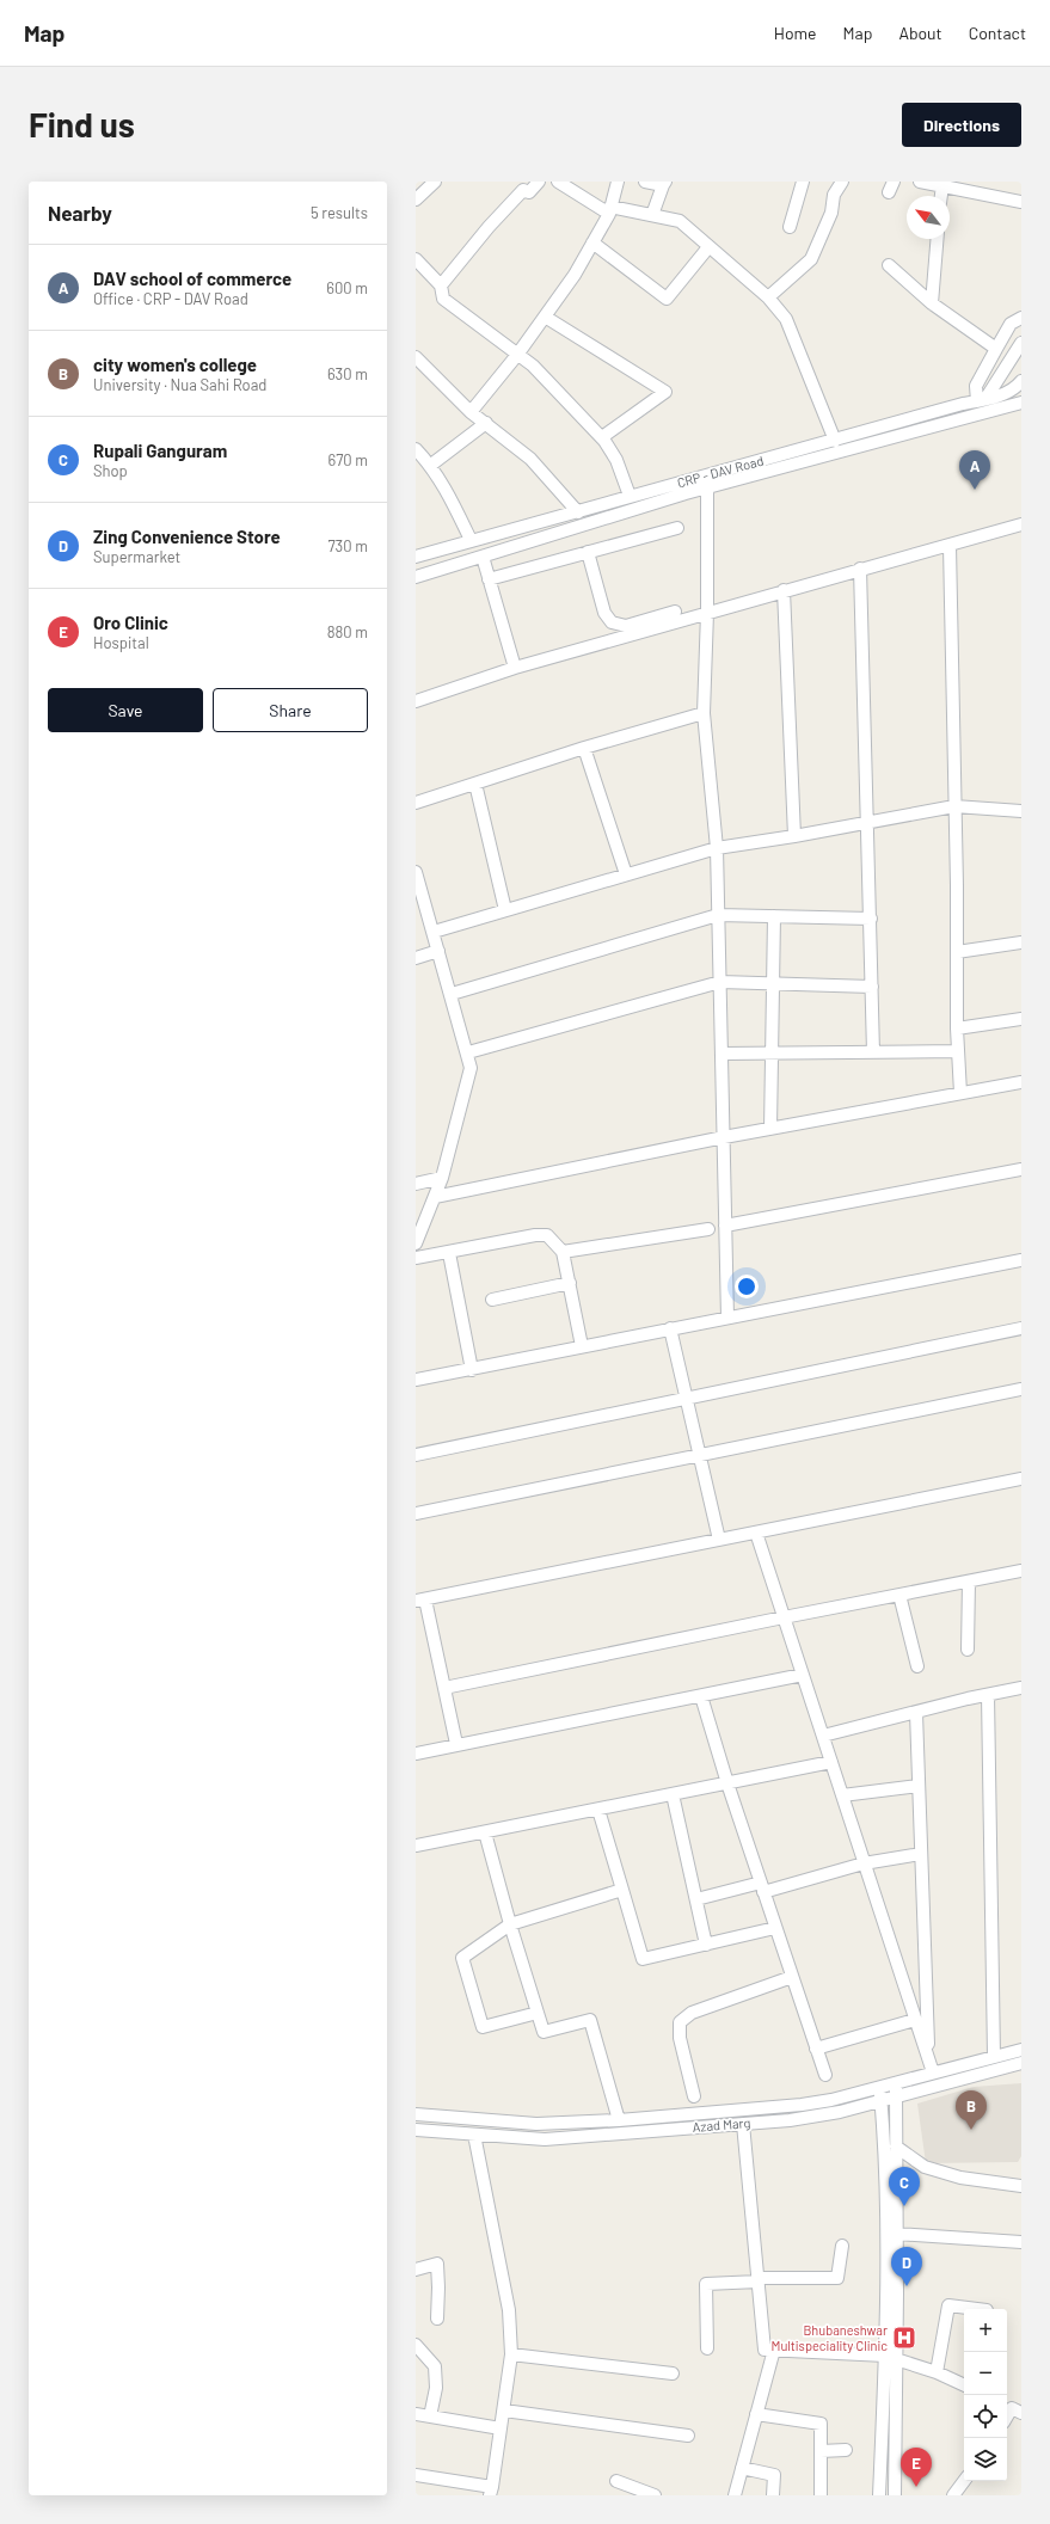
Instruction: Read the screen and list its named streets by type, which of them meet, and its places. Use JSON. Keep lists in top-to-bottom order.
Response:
{
  "streets": {
    "street": ["CRP - DAV Road", "Azad Marg"]
  },
  "places": {
    "hospital": ["Bhubaneshwar Multispeciality Clinic"]
  },
  "north": "top left",
  "page": {
    "header": "Map",
    "nav": [
      "Home",
      "Map",
      "About",
      "Contact"
    ],
    "buttons": [
      "Directions",
      ["Save", "Share"]
    ],
    "title": "Find us",
    "heading": ["Nearby", "5 results"],
    "list": [
      {
        "mark": "A",
        "name": "DAV school of commerce",
        "note": "Office · CRP - DAV Road",
        "value": "600 m"
      },
      {
        "mark": "B",
        "name": "city women's college",
        "note": "University · Nua Sahi Road",
        "value": "630 m"
      },
      {
        "mark": "C",
        "name": "Rupali Ganguram",
        "note": "Shop",
        "value": "670 m"
      },
      {
        "mark": "D",
        "name": "Zing Convenience Store",
        "note": "Supermarket",
        "value": "730 m"
      },
      {
        "mark": "E",
        "name": "Oro Clinic",
        "note": "Hospital",
        "value": "880 m"
      }
    ],
    "pins": [
      "A",
      "B",
      "C",
      "D",
      "E"
    ],
    "map_buttons": ["+", "−"]
  }
}
